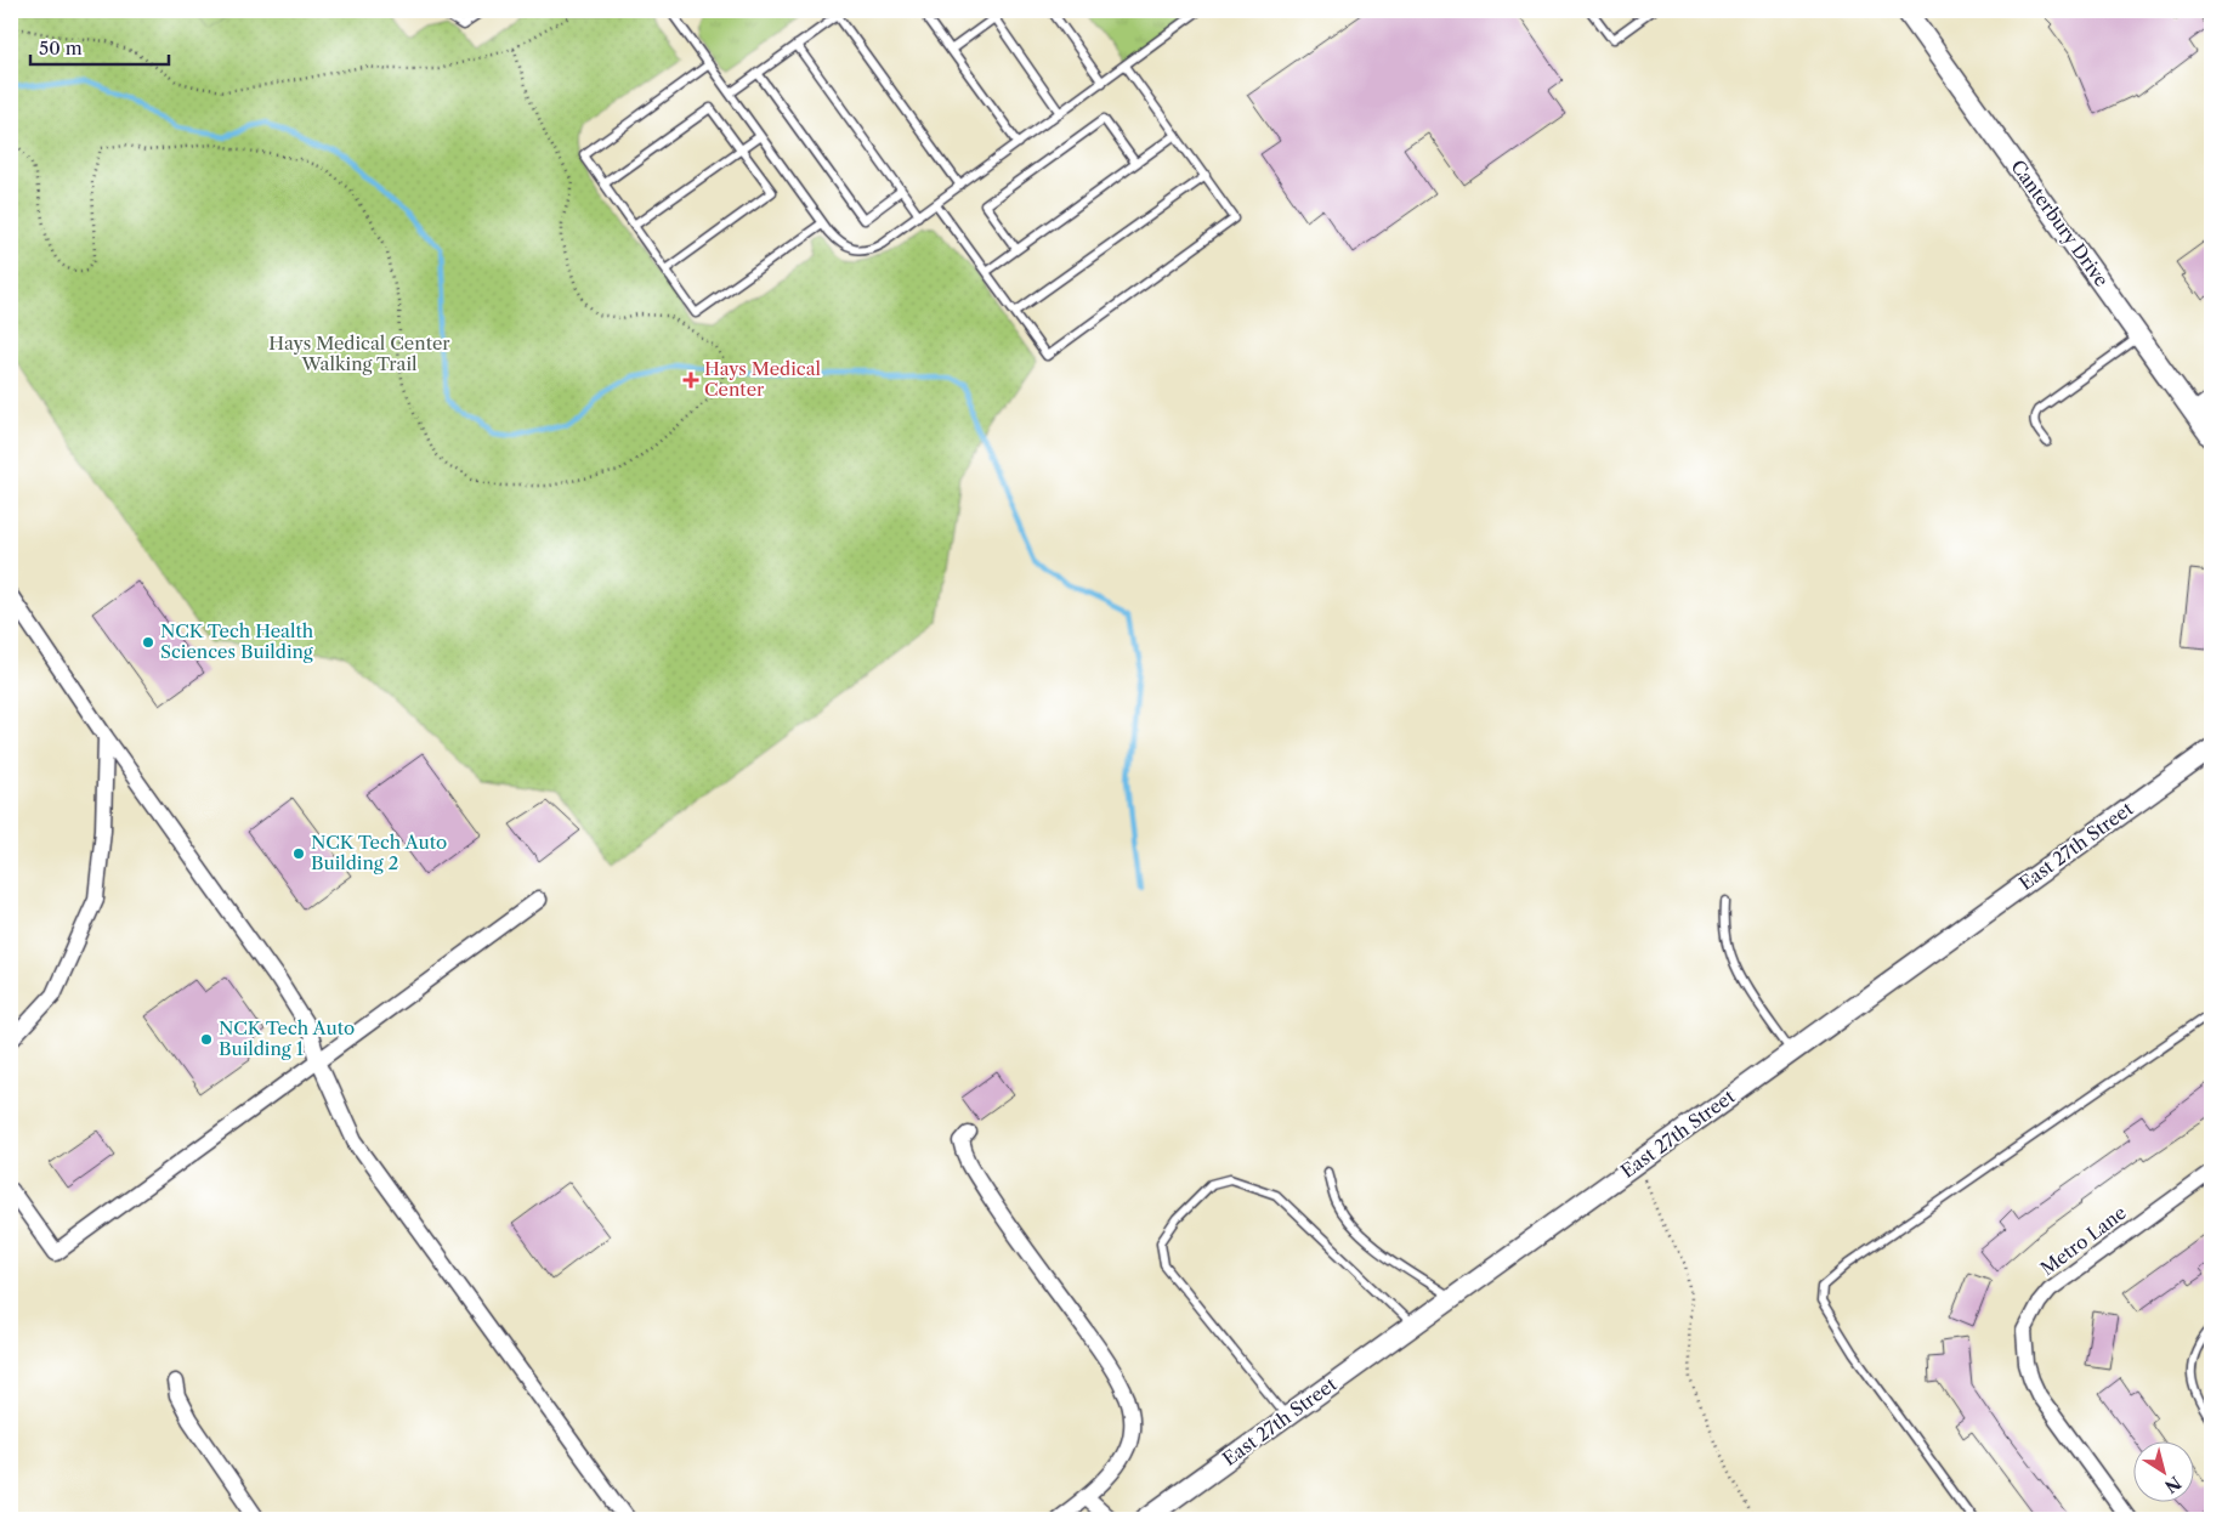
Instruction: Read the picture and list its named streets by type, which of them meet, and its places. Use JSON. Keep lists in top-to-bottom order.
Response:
{
  "streets": {
    "main road": ["Canterbury Drive", "East 27th Street"],
    "street": ["Metro Lane"]
  },
  "parks": ["Hays Medical Center Walking Trail"],
  "places": {
    "health": ["Hays Medical Center"],
    "other": ["NCK Tech Health Sciences Building", "NCK Tech Auto Building 2", "NCK Tech Auto Building 1"]
  },
  "scale_bar": "50 m",
  "north": "bottom right"
}
